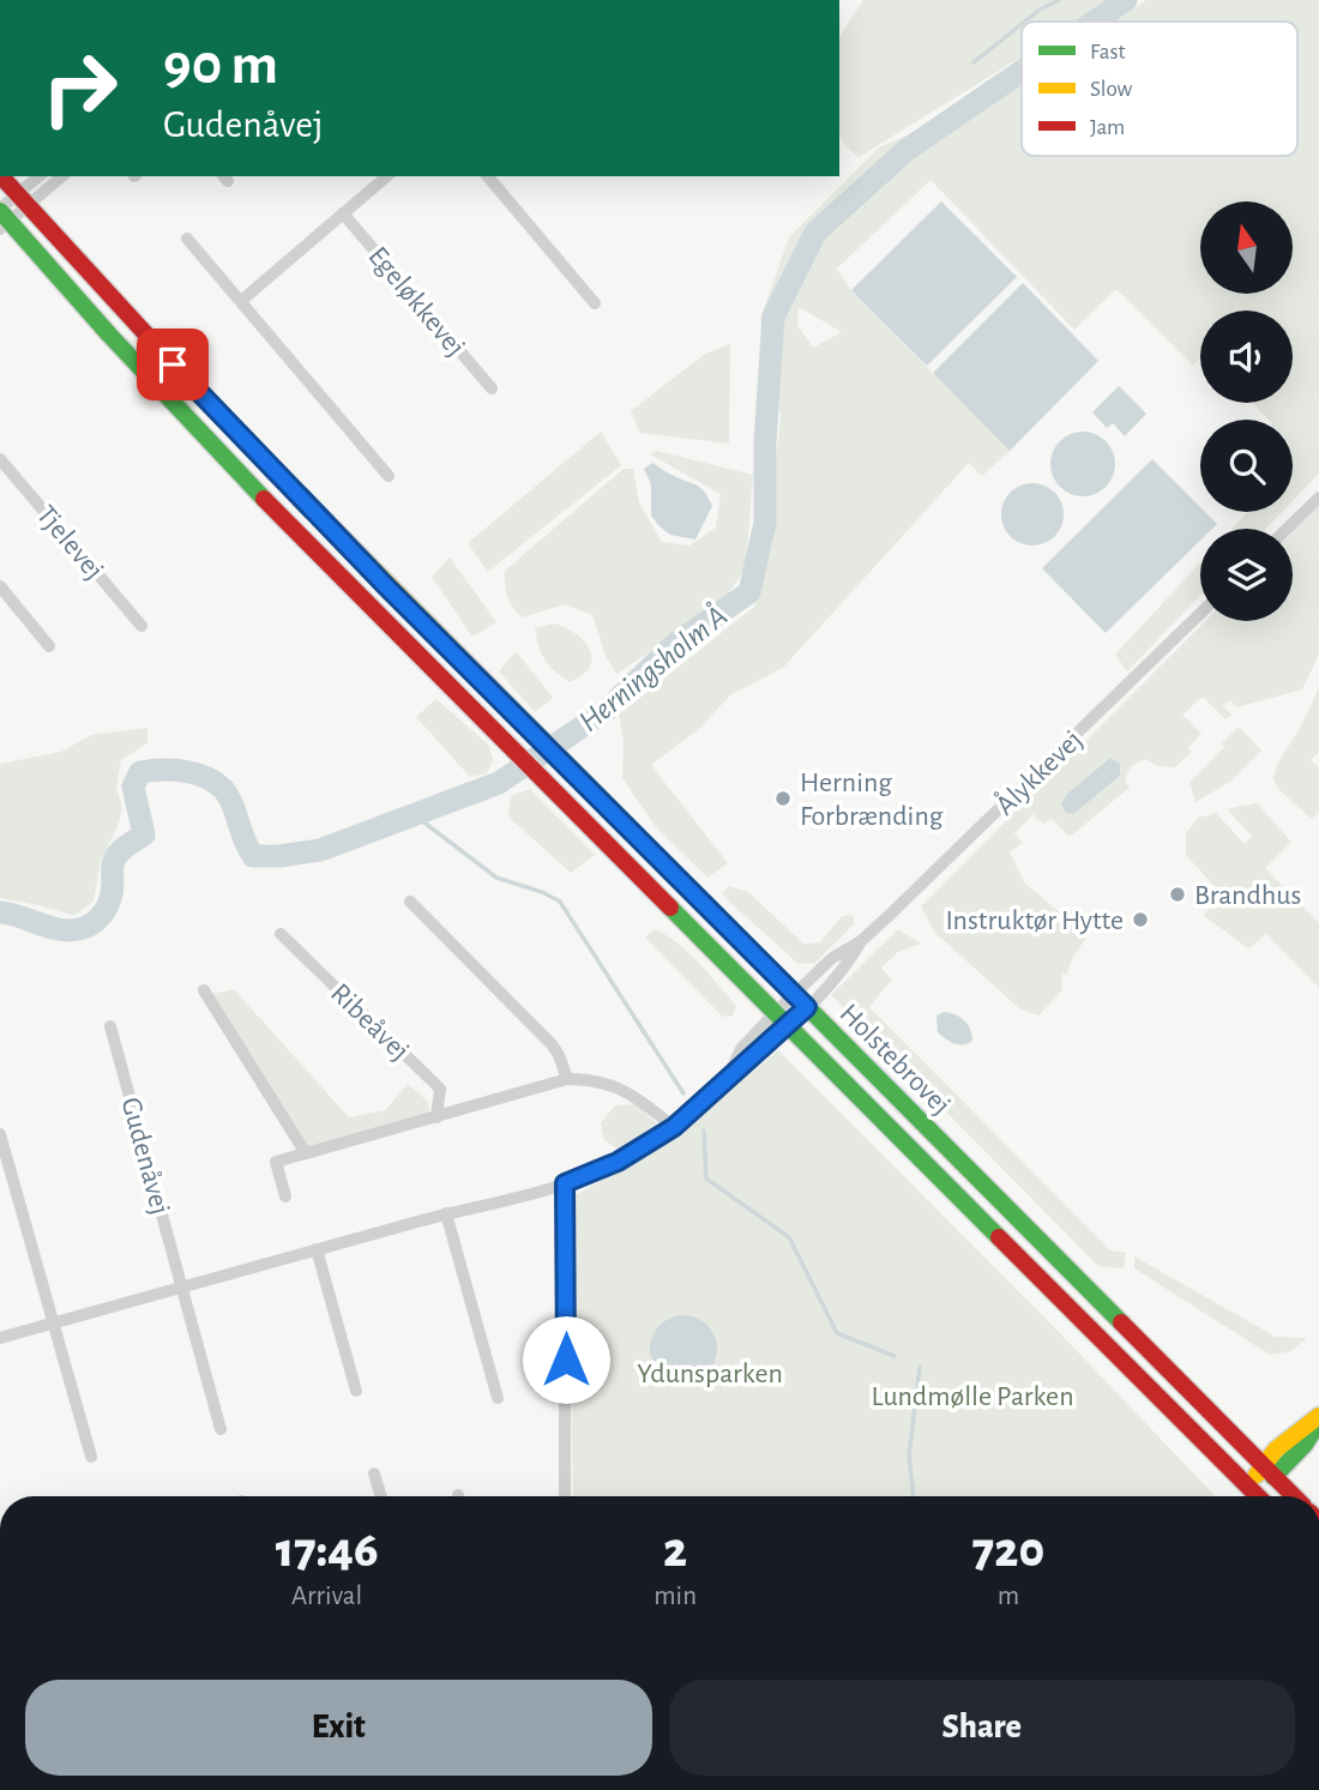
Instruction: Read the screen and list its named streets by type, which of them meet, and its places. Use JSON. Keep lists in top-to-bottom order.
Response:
{
  "streets": {
    "main road": ["Holstebrovej"],
    "street": [
      "Egeløkkevej",
      "Tjelevej",
      "Ålykkevej",
      "Ribeåvej",
      "Gudenåvej"
    ]
  },
  "crossings": [
    ["Ålykkevej", "Holstebrovej"]
  ],
  "water": ["Herningsholm Å"],
  "parks": ["Ydunsparken", "Lundmølle Parken"],
  "places": ["Herning Forbrænding", "Brandhus", "Instruktør Hytte"],
  "legend": ["Fast", "Slow", "Jam"],
  "north": "top",
  "page": {
    "turn": ["90 m", "Gudenåvej"],
    "eta": [
      "17:46",
      "Arrival",
      "2",
      "min",
      "720",
      "m"
    ],
    "buttons": ["Exit", "Share"]
  }
}
